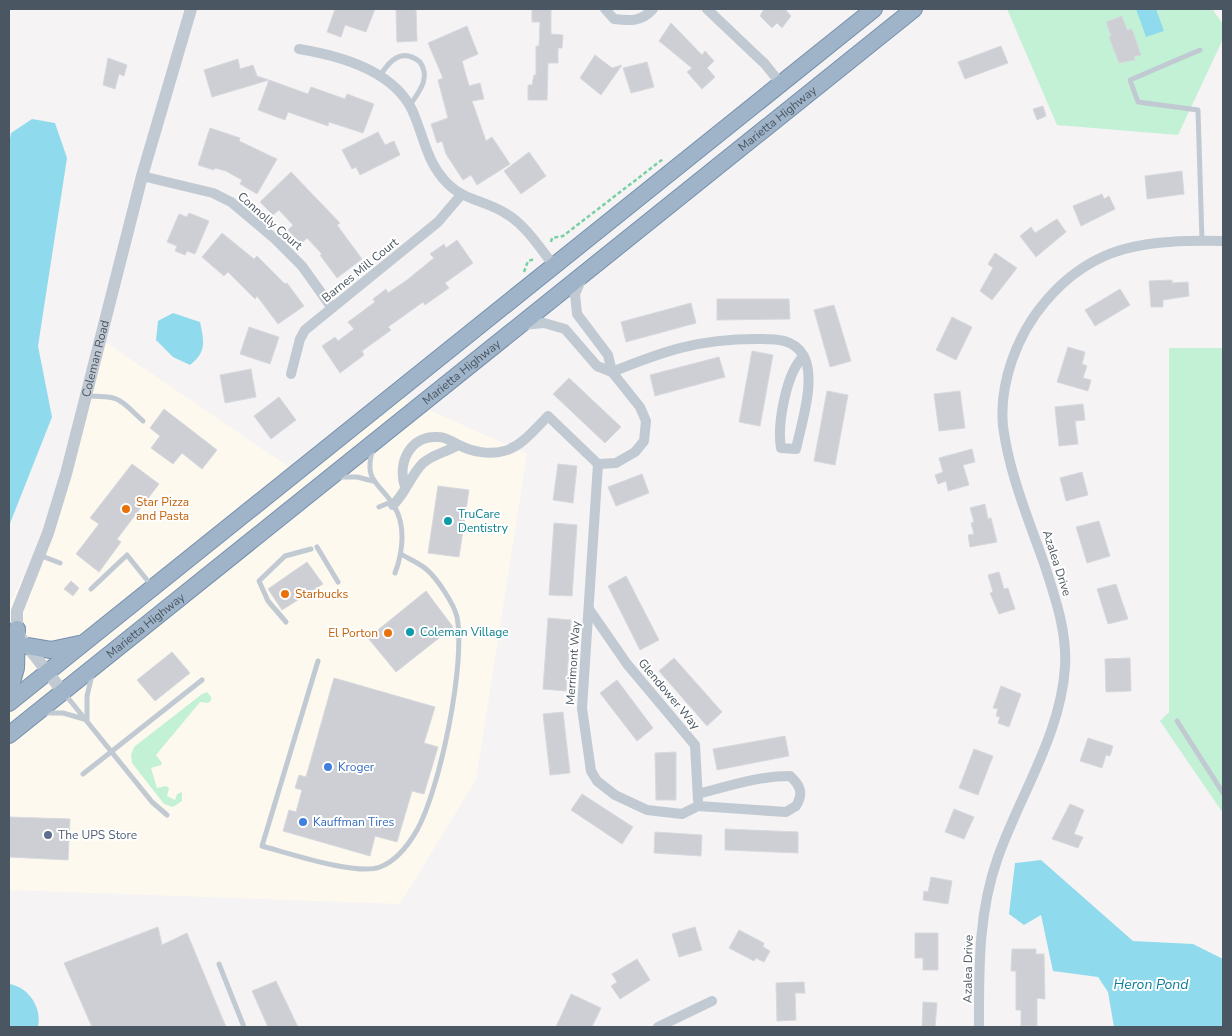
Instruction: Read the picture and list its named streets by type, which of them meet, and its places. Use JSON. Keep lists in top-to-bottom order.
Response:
{
  "streets": {
    "highway": ["Marietta Highway"],
    "street": [
      "Connolly Court",
      "Barnes Mill Court",
      "Coleman Road",
      "Azalea Drive",
      "Merrimont Way",
      "Glendower Way"
    ]
  },
  "crossings": [
    ["Connolly Court", "Barnes Mill Court"],
    ["Connolly Court", "Coleman Road"],
    ["Merrimont Way", "Glendower Way"]
  ],
  "water": ["Heron Pond"],
  "places": [
    "Star Pizza and Pasta",
    "TruCare Dentistry",
    "Starbucks",
    "Coleman Village",
    "El Porton",
    "Kroger",
    "Kauffman Tires",
    "The UPS Store"
  ]
}
